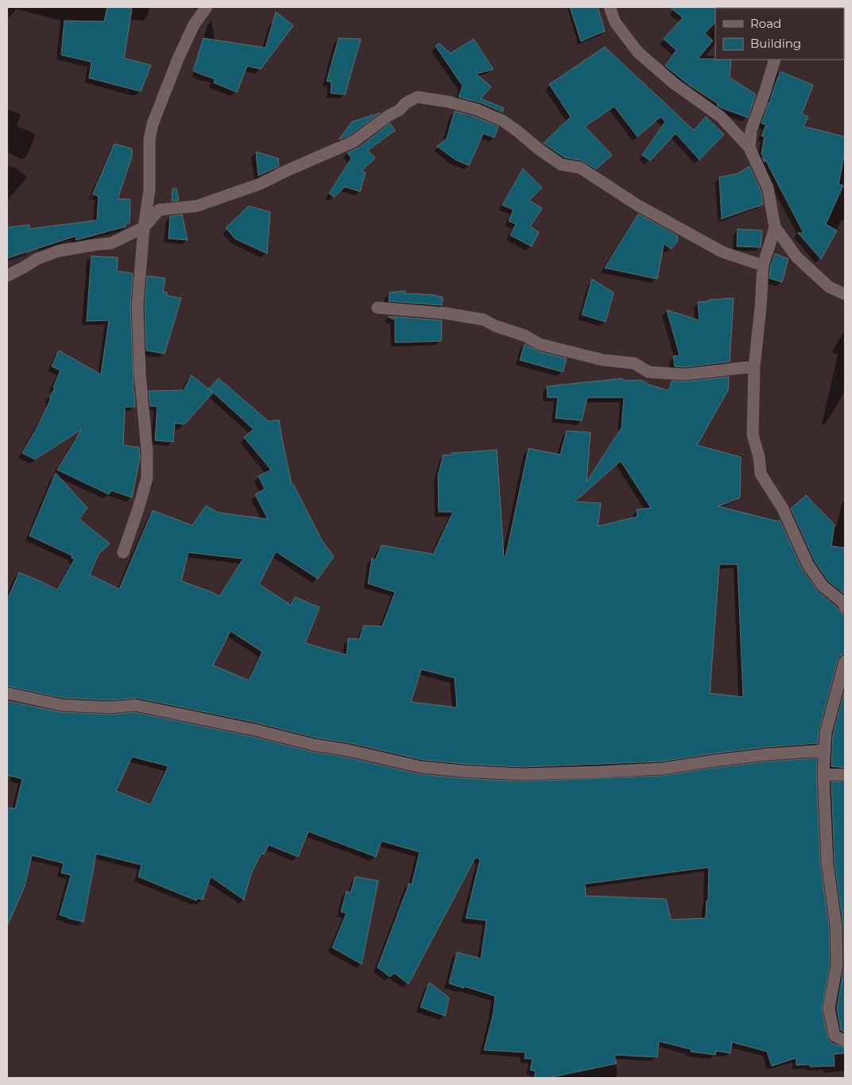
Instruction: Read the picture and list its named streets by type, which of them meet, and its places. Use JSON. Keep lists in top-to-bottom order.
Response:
{
  "legend": ["Road", "Building"]
}
